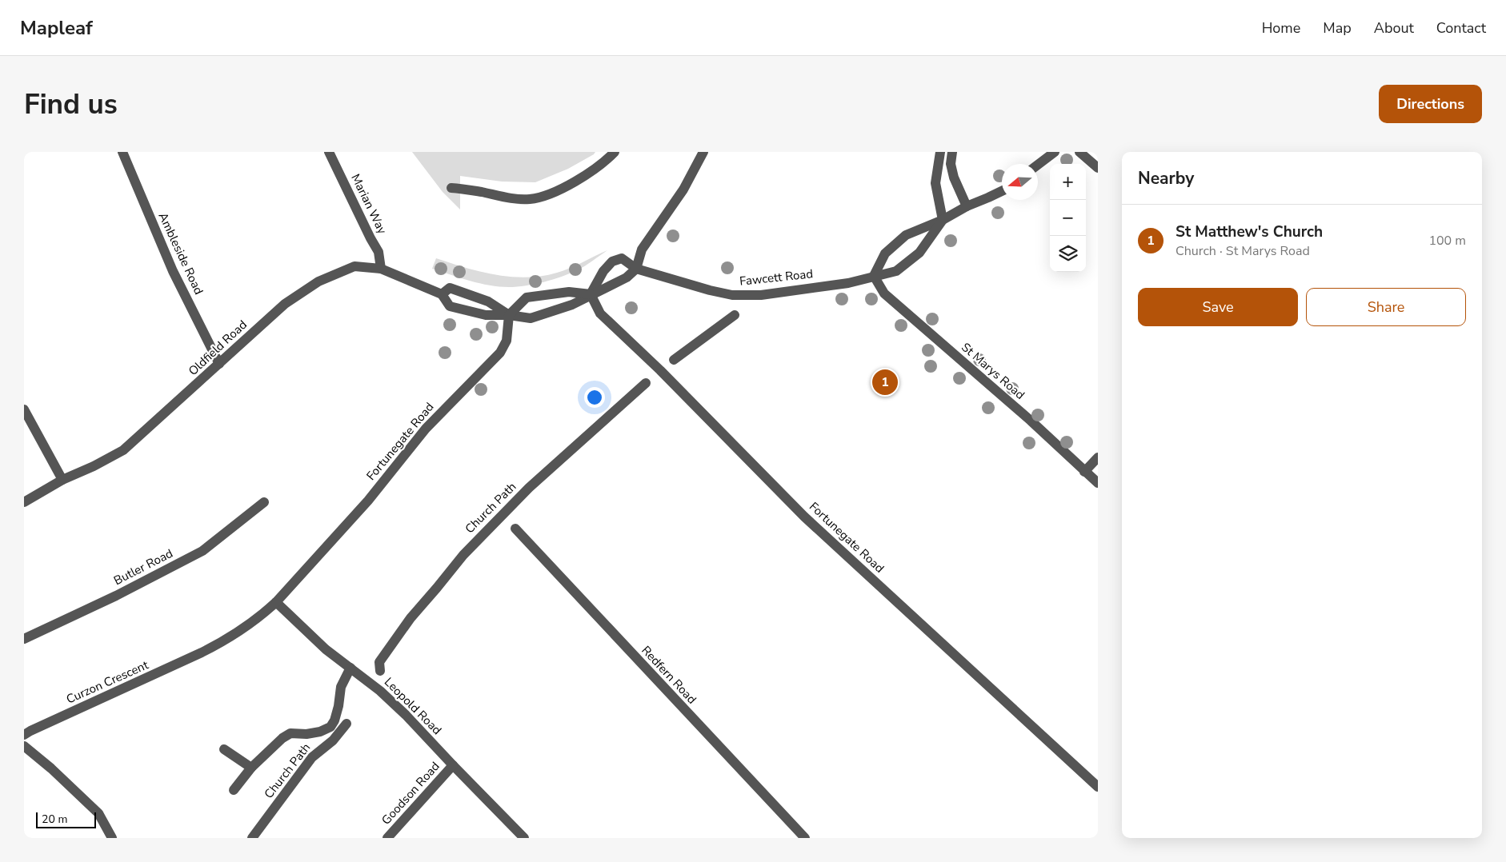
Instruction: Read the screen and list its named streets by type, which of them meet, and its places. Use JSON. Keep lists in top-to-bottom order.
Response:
{
  "streets": {
    "street": [
      "Marian Way",
      "Ambleside Road",
      "Fawcett Road",
      "Oldfield Road",
      "St Marys Road",
      "Fortunegate Road",
      "Church Path",
      "Butler Road",
      "Redfern Road",
      "Curzon Crescent",
      "Leopold Road",
      "Goodson Road"
    ]
  },
  "crossings": [
    ["Marian Way", "Oldfield Road"],
    ["Ambleside Road", "Oldfield Road"],
    ["Fawcett Road", "St Marys Road"],
    ["Fawcett Road", "Fortunegate Road"],
    ["Oldfield Road", "Fortunegate Road"],
    ["Fortunegate Road", "Curzon Crescent"],
    ["Fortunegate Road", "Leopold Road"],
    ["Curzon Crescent", "Leopold Road"],
    ["Leopold Road", "Goodson Road"]
  ],
  "scale_bar": "20 m",
  "north": "left",
  "page": {
    "header": "Mapleaf",
    "nav": [
      "Home",
      "Map",
      "About",
      "Contact"
    ],
    "buttons": [
      "Directions",
      ["Save", "Share"]
    ],
    "title": "Find us",
    "heading": "Nearby",
    "map_buttons": ["+", "−"],
    "list": [
      {
        "mark": "1",
        "name": "St Matthew's Church",
        "note": "Church · St Marys Road",
        "value": "100 m"
      }
    ],
    "pins": "1",
    "scale": "20 m"
  }
}
